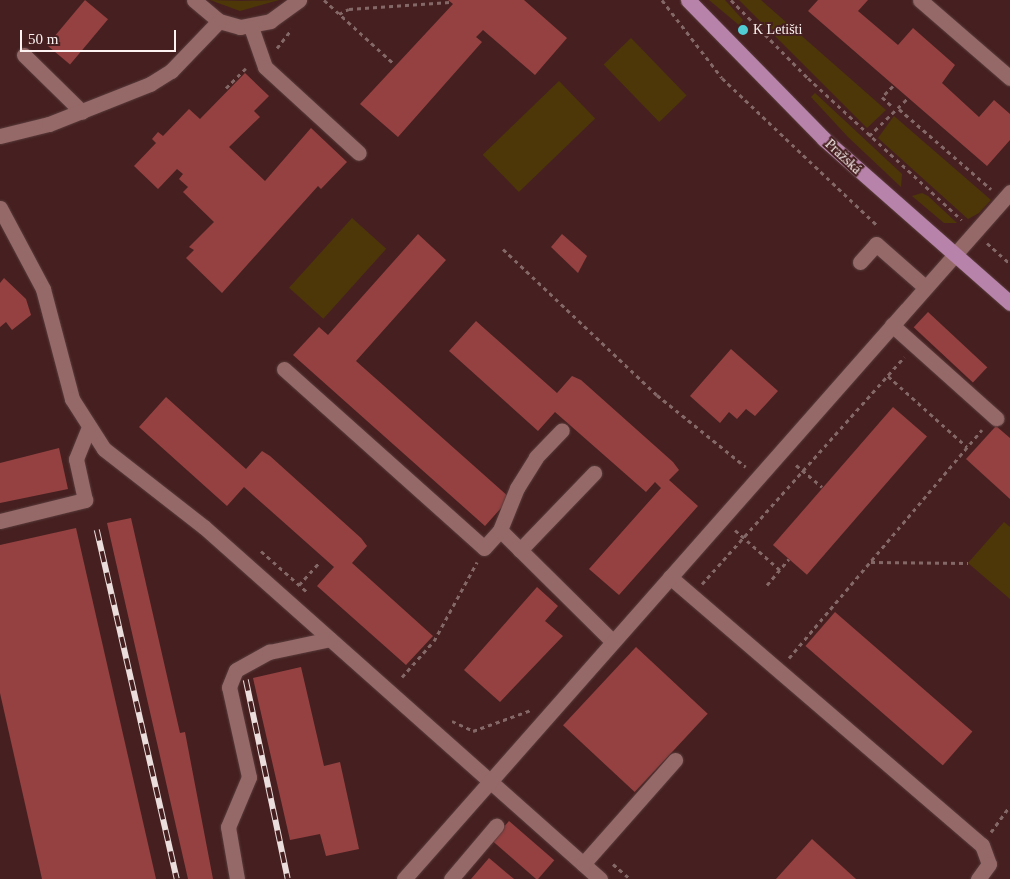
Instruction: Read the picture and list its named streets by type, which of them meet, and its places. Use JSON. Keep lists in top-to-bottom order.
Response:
{
  "streets": {
    "main road": ["Pražská"]
  },
  "places": ["K Letišti"],
  "scale_bar": "50 m"
}
